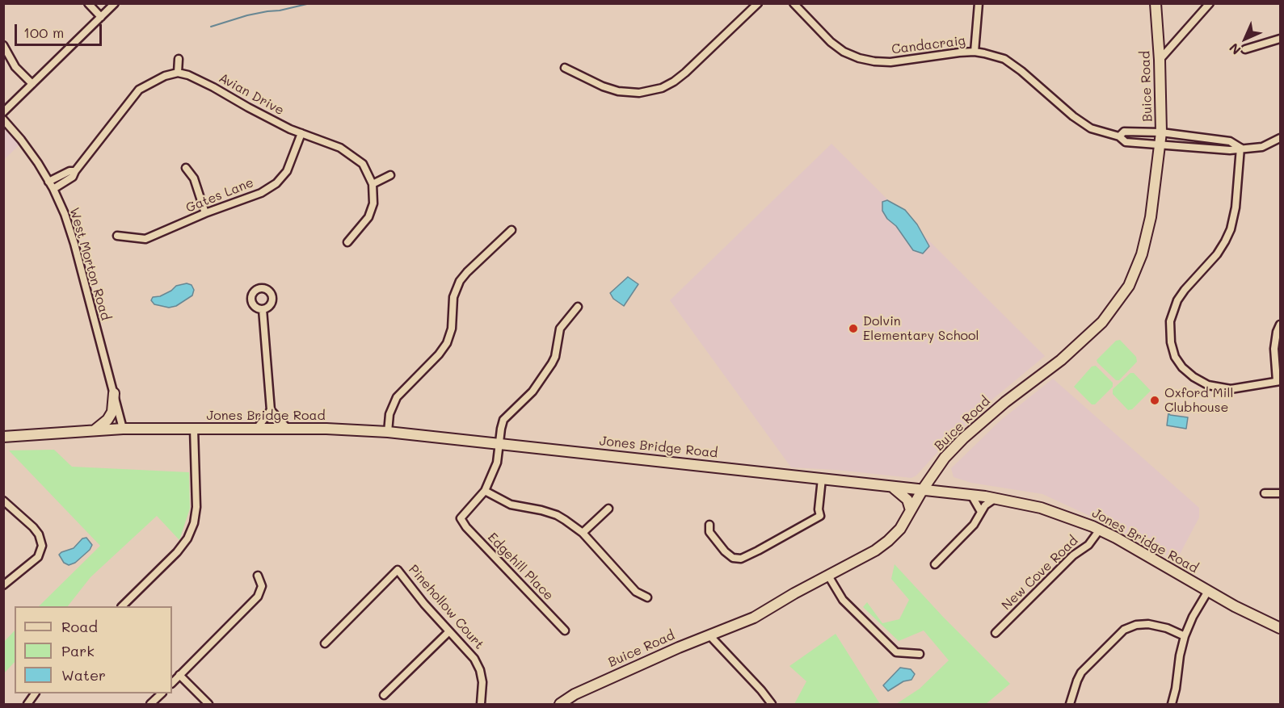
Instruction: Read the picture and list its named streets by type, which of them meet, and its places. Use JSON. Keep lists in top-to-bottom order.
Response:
{
  "streets": {
    "main road": ["Buice Road", "Jones Bridge Road"],
    "street": [
      "Candacraig",
      "Avian Drive",
      "Gates Lane",
      "West Morton Road",
      "Edgehill Place",
      "New Cove Road",
      "Pinehollow Court"
    ]
  },
  "crossings": [
    ["Candacraig", "Buice Road"],
    ["Buice Road", "Jones Bridge Road"],
    ["Avian Drive", "Gates Lane"],
    ["West Morton Road", "Jones Bridge Road"],
    ["Jones Bridge Road", "New Cove Road"]
  ],
  "places": ["Dolvin Elementary School", "Oxford Mill Clubhouse"],
  "legend": ["Road", "Park", "Water"],
  "scale_bar": "100 m",
  "north": "bottom left"
}
